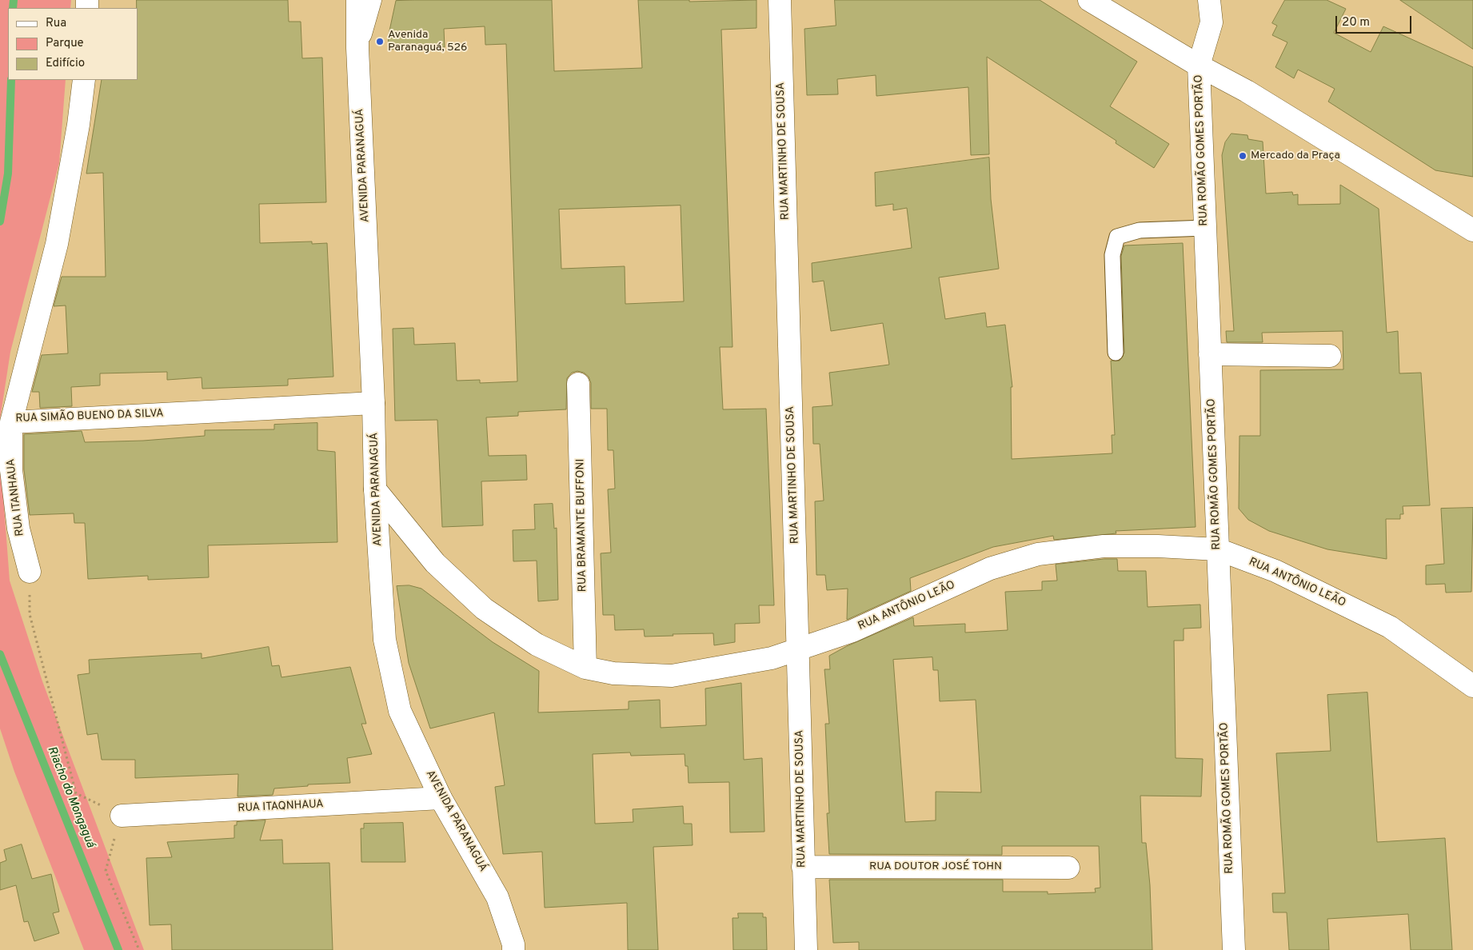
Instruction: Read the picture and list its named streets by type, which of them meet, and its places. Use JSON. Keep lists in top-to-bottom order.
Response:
{
  "streets": {
    "street": [
      "RUA ROMÃO GOMES PORTÃO",
      "RUA MARTINHO DE SOUSA",
      "AVENIDA PARANAGUÁ",
      "RUA SIMÃO BUENO DA SILVA",
      "RUA ITANHAUA",
      "RUA BRAMANTE BUFFONI",
      "RUA ANTÔNIO LEÃO",
      "RUA ITAQNHAUA",
      "RUA DOUTOR JOSÉ TOHN"
    ]
  },
  "crossings": [
    ["RUA ROMÃO GOMES PORTÃO", "RUA ANTÔNIO LEÃO"],
    ["RUA MARTINHO DE SOUSA", "RUA ANTÔNIO LEÃO"],
    ["RUA MARTINHO DE SOUSA", "RUA DOUTOR JOSÉ TOHN"],
    ["AVENIDA PARANAGUÁ", "RUA SIMÃO BUENO DA SILVA"],
    ["AVENIDA PARANAGUÁ", "RUA ANTÔNIO LEÃO"],
    ["AVENIDA PARANAGUÁ", "RUA ITAQNHAUA"],
    ["RUA SIMÃO BUENO DA SILVA", "RUA ITANHAUA"],
    ["RUA BRAMANTE BUFFONI", "RUA ANTÔNIO LEÃO"]
  ],
  "water": ["Riacho do Mongaguá"],
  "places": ["Avenida Paranaguá, 526", "Mercado da Praça"],
  "legend": ["Rua", "Parque", "Edifício"],
  "scale_bar": "20 m"
}
